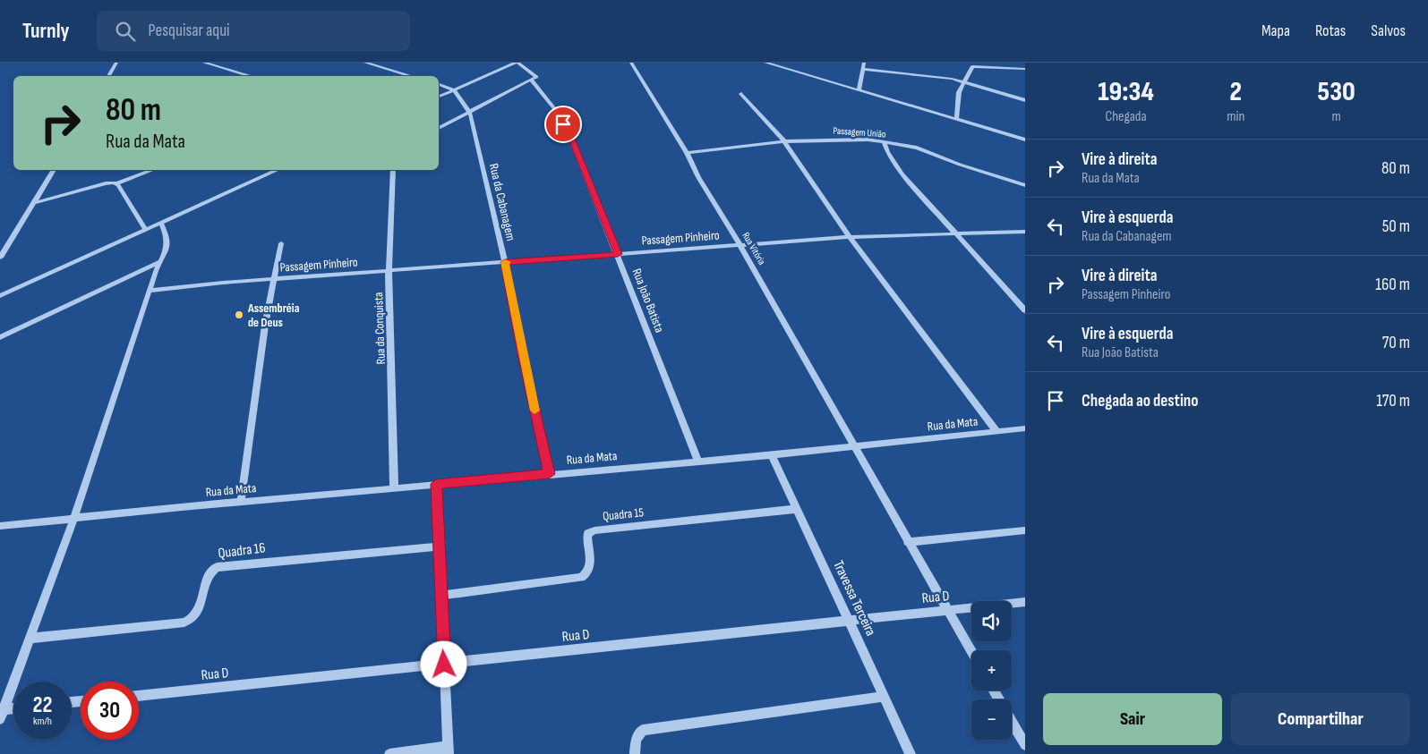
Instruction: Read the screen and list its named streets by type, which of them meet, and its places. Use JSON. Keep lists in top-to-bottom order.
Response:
{
  "streets": {
    "street": [
      "Passagem União",
      "Rua da Cabanagem",
      "Passagem Pinheiro",
      "Rua Vitória",
      "Rua João Batista",
      "Rua da Conquista",
      "Rua da Mata",
      "Quadra 15",
      "Quadra 16",
      "Rua D",
      "Travessa Terceira"
    ]
  },
  "crossings": [
    ["Passagem União", "Rua Vitória"],
    ["Rua da Cabanagem", "Passagem Pinheiro"],
    ["Rua da Cabanagem", "Rua da Mata"],
    ["Passagem Pinheiro", "Rua Vitória"],
    ["Passagem Pinheiro", "Rua João Batista"],
    ["Passagem Pinheiro", "Rua da Conquista"],
    ["Rua Vitória", "Rua da Mata"],
    ["Rua João Batista", "Rua da Mata"],
    ["Rua da Conquista", "Rua da Mata"],
    ["Rua da Mata", "Travessa Terceira"],
    ["Quadra 15", "Travessa Terceira"],
    ["Rua D", "Travessa Terceira"]
  ],
  "places": ["Assembréia de Deus"],
  "page": {
    "header": "Turnly",
    "search": "Pesquisar aqui",
    "nav": ["Mapa", "Rotas", "Salvos"],
    "eta": [
      "19:34",
      "Chegada",
      "2",
      "min",
      "530",
      "m"
    ],
    "turn": ["80 m", "Rua da Mata"],
    "list": [
      {
        "name": "Vire à direita",
        "note": "Rua da Mata",
        "value": "80 m"
      },
      {
        "name": "Vire à esquerda",
        "note": "Rua da Cabanagem",
        "value": "50 m"
      },
      {
        "name": "Vire à direita",
        "note": "Passagem Pinheiro",
        "value": "160 m"
      },
      {
        "name": "Vire à esquerda",
        "note": "Rua João Batista",
        "value": "70 m"
      },
      {
        "name": "Chegada ao destino",
        "value": "170 m"
      }
    ],
    "map_buttons": ["+", "−"],
    "speed": "22 km/h",
    "limit": "30",
    "buttons": ["Sair", "Compartilhar"]
  }
}
